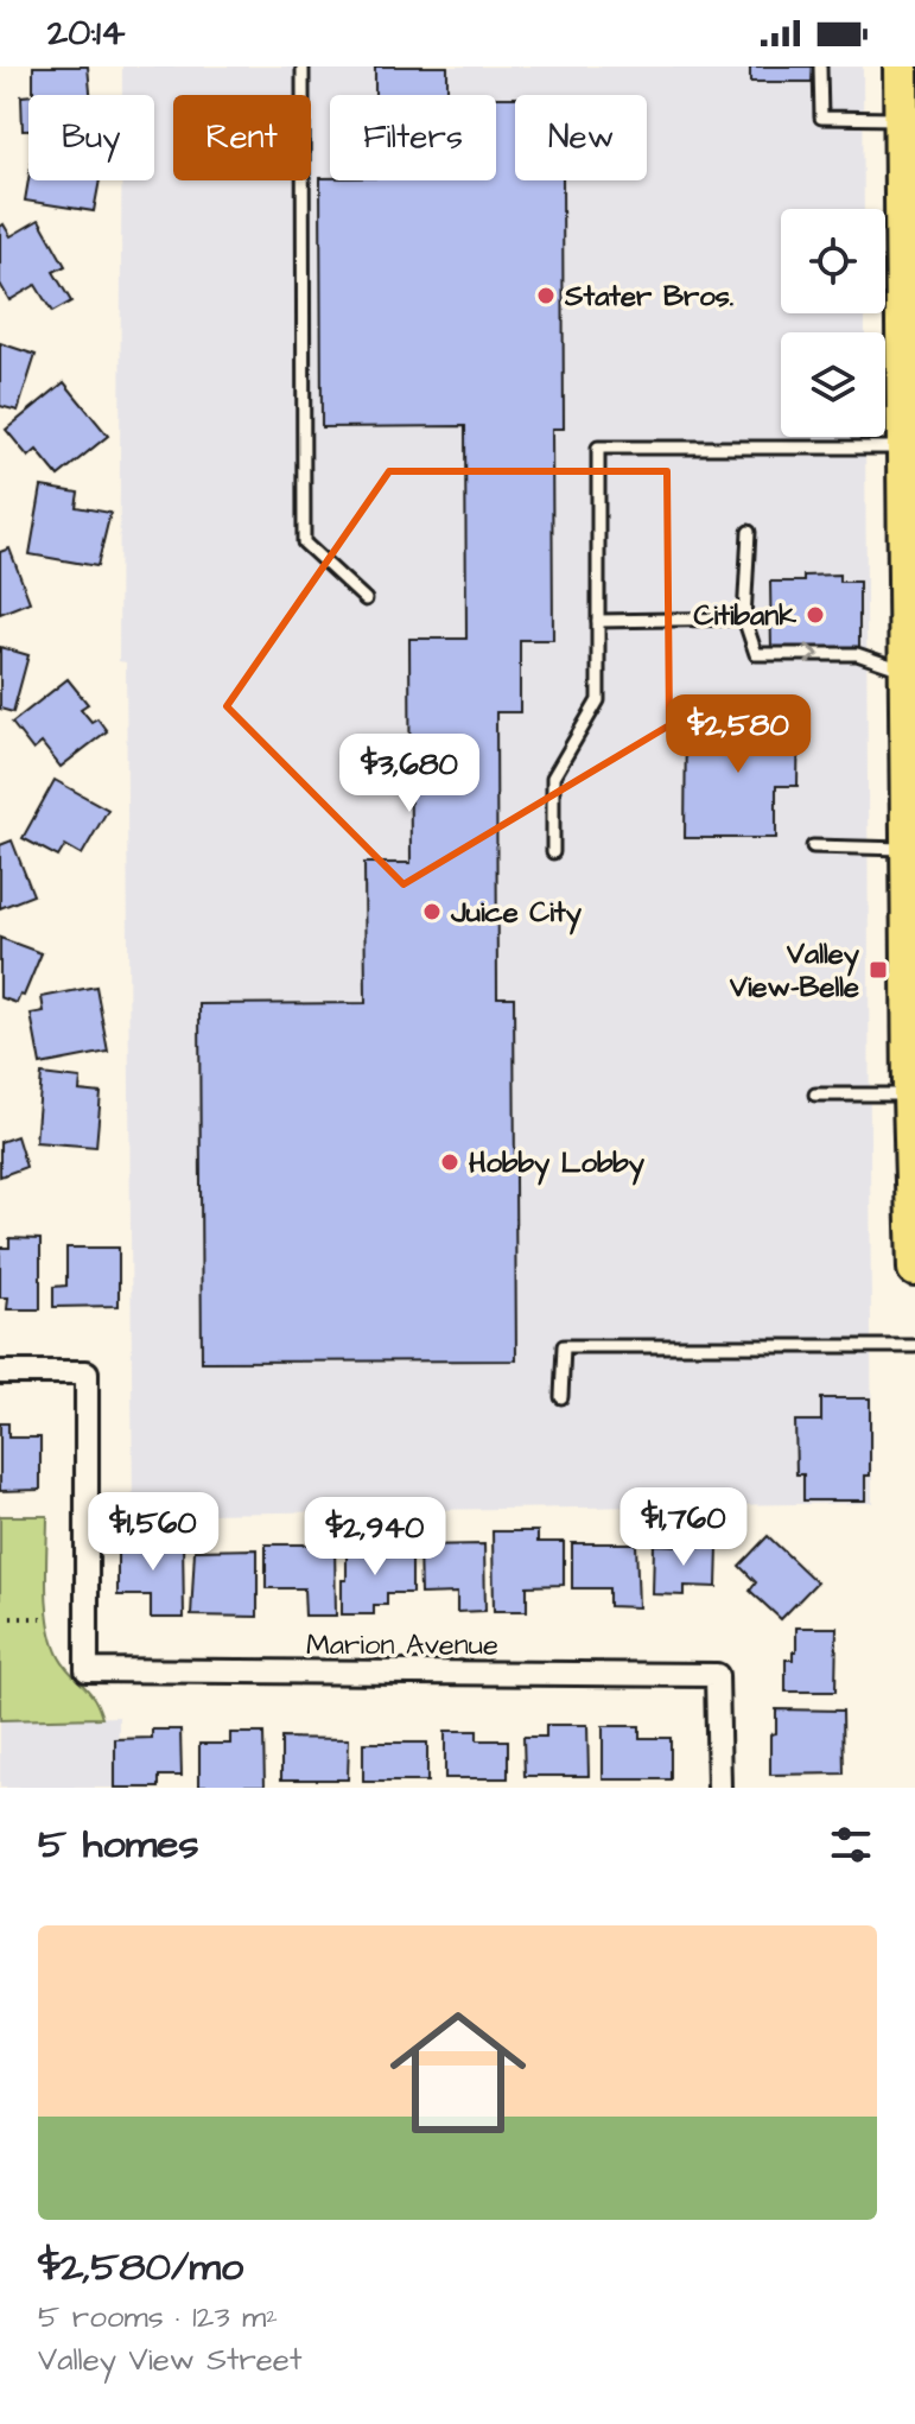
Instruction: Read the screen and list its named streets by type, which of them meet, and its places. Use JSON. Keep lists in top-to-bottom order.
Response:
{
  "streets": {
    "street": ["Marion Avenue"]
  },
  "places": {
    "other": [
      "Stater Bros.",
      "Citibank",
      "Juice City",
      "Hobby Lobby"
    ],
    "transit": ["Valley View-Belle"]
  },
  "page": {
    "status": "20:14",
    "chip": [
      "Buy",
      "Rent",
      "Filters",
      "New"
    ],
    "price": [
      "$2,580",
      "$3,680",
      "$1,760",
      "$1,560",
      "$2,940"
    ],
    "heading": "5 homes",
    "list": [
      {
        "name": "$2,580/mo",
        "note": "5 rooms · 123 m² · Valley View Street"
      }
    ]
  }
}
